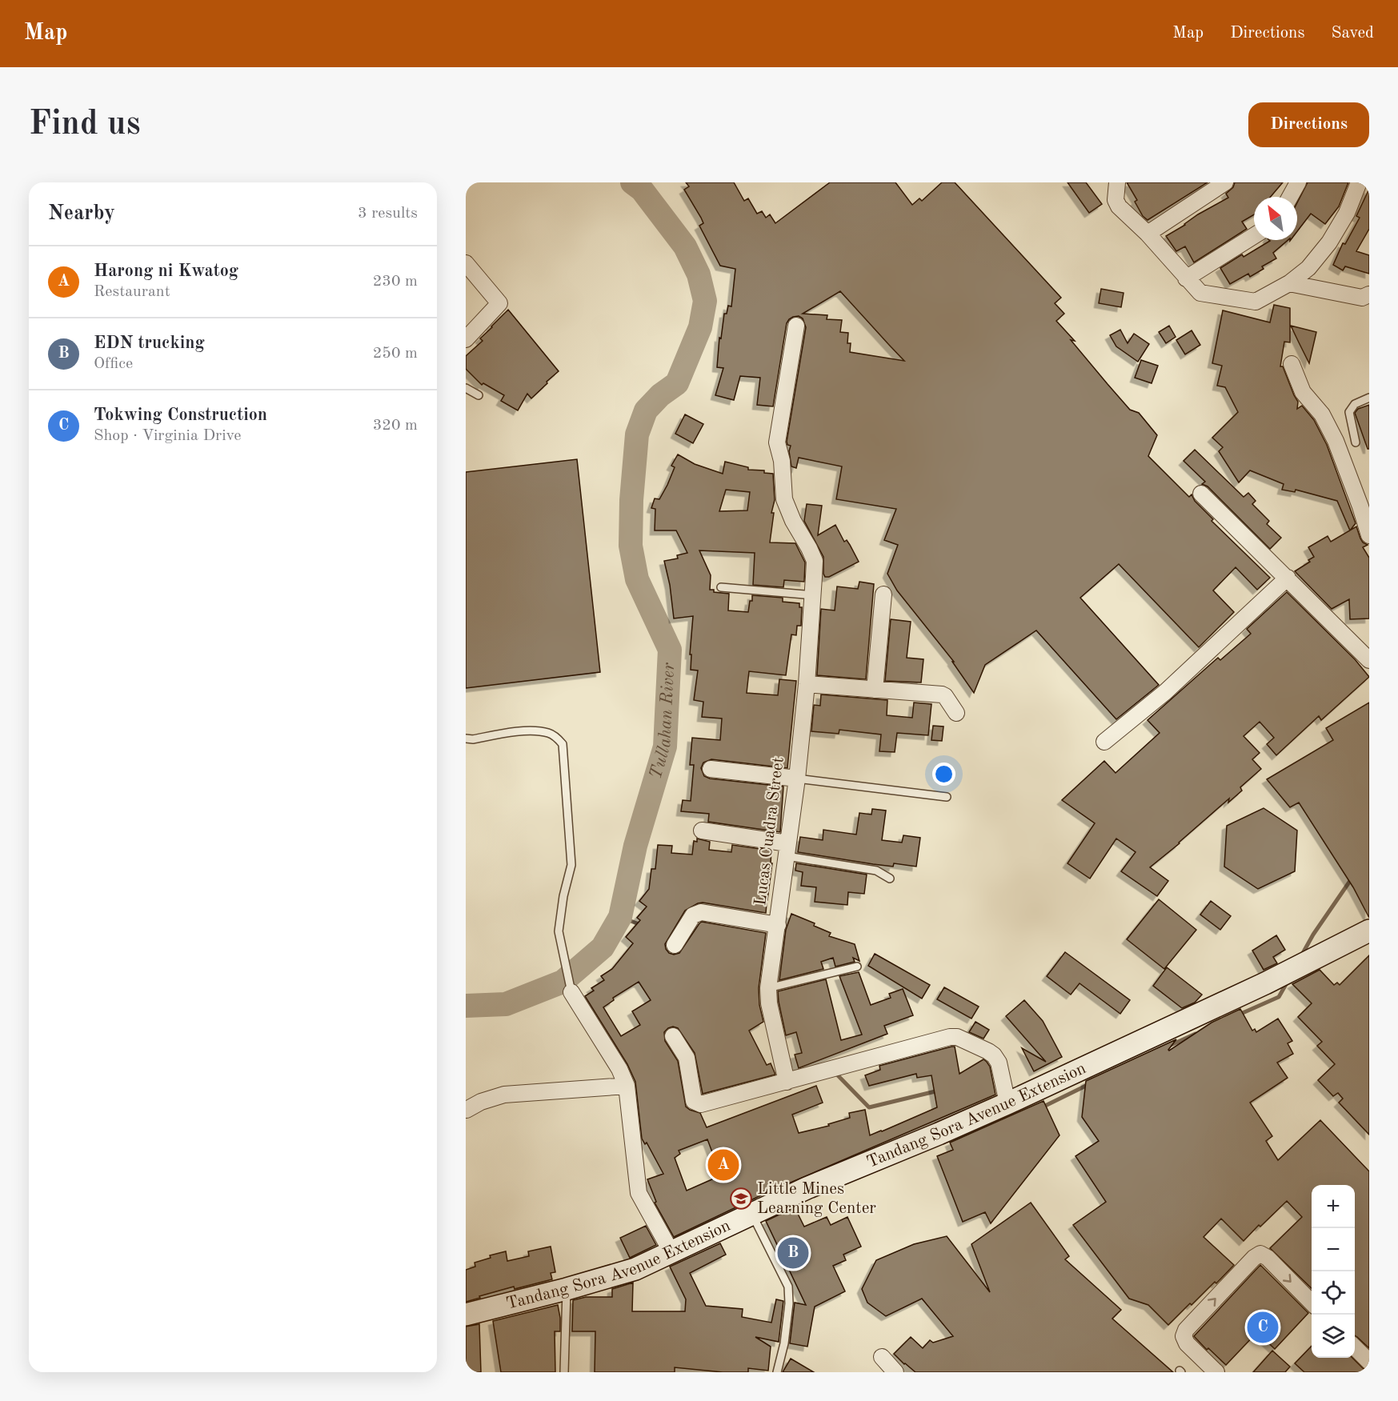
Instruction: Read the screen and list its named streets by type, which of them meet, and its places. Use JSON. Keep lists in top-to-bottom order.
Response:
{
  "streets": {
    "main road": ["Tandang Sora Avenue Extension"],
    "street": ["Lucas Cuadra Street"]
  },
  "water": ["Tullahan River"],
  "places": {
    "school or university": ["Little Mines Learning Center"]
  },
  "north": "top left",
  "page": {
    "header": "Map",
    "nav": ["Map", "Directions", "Saved"],
    "buttons": "Directions",
    "title": "Find us",
    "heading": ["Nearby", "3 results"],
    "list": [
      {
        "mark": "A",
        "name": "Harong ni Kwatog",
        "note": "Restaurant",
        "value": "230 m"
      },
      {
        "mark": "B",
        "name": "EDN trucking",
        "note": "Office",
        "value": "250 m"
      },
      {
        "mark": "C",
        "name": "Tokwing Construction",
        "note": "Shop · Virginia Drive",
        "value": "320 m"
      }
    ],
    "pins": ["A", "B", "C"],
    "map_buttons": ["+", "−"]
  }
}
